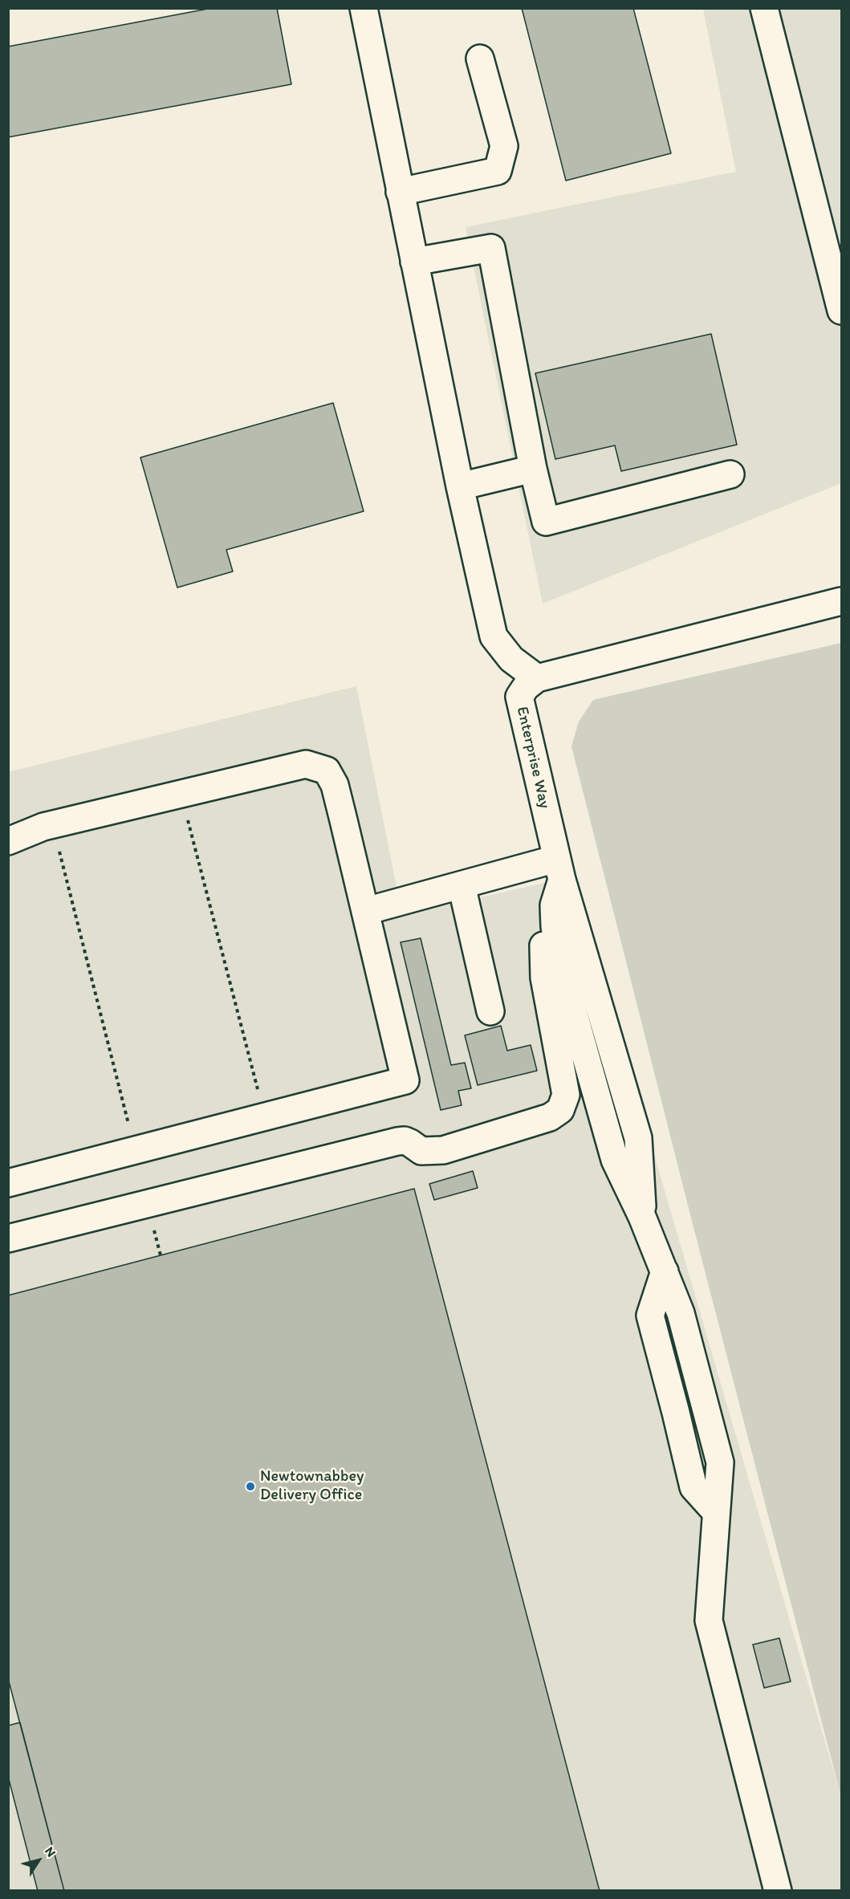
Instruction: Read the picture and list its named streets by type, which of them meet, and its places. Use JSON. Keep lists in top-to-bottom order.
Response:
{
  "streets": {
    "street": ["Enterprise Way"]
  },
  "places": ["Newtownabbey Delivery Office"],
  "north": "top right"
}
